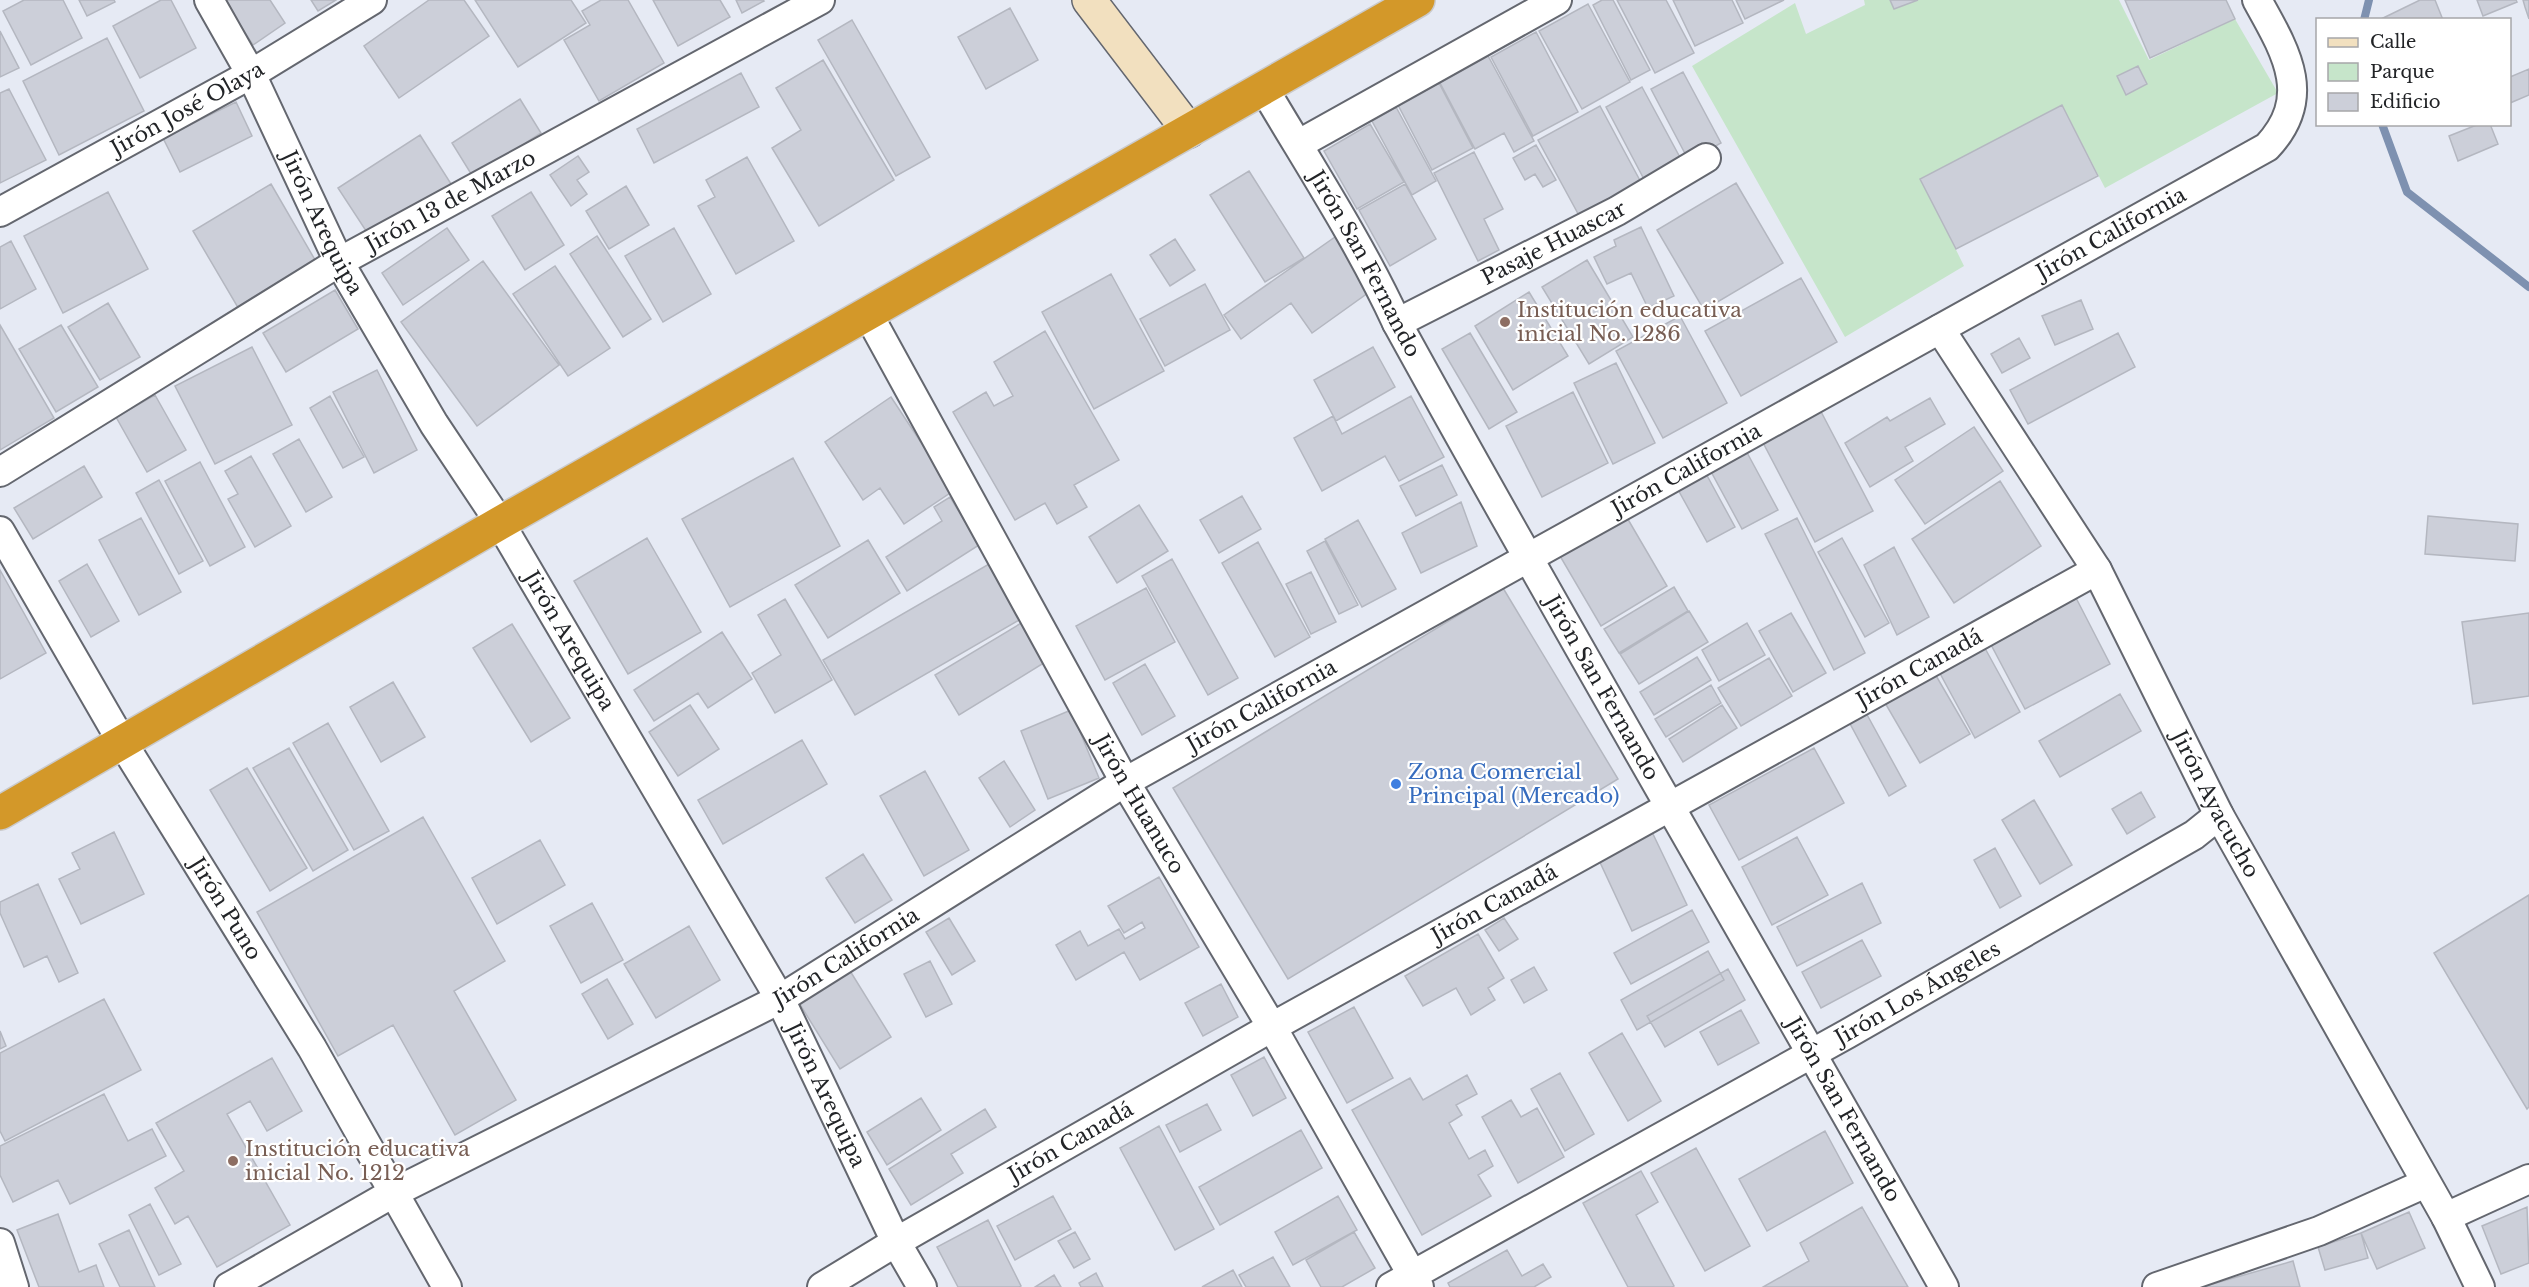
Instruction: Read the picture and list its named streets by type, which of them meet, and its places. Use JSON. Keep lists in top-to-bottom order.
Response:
{
  "streets": {
    "street": [
      "Jirón José Olaya",
      "Jirón 13 de Marzo",
      "Jirón Arequipa",
      "Jirón California",
      "Pasaje Huascar",
      "Jirón San Fernando",
      "Jirón Canadá",
      "Jirón Huanuco",
      "Jirón Ayacucho",
      "Jirón Puno",
      "Jirón Los Ángeles"
    ]
  },
  "crossings": [
    ["Jirón José Olaya", "Jirón Arequipa"],
    ["Jirón 13 de Marzo", "Jirón Arequipa"],
    ["Jirón Arequipa", "Jirón California"],
    ["Jirón Arequipa", "Jirón Canadá"],
    ["Jirón California", "Jirón San Fernando"],
    ["Jirón California", "Jirón Huanuco"],
    ["Jirón California", "Jirón Ayacucho"],
    ["Jirón California", "Jirón Puno"],
    ["Pasaje Huascar", "Jirón San Fernando"],
    ["Jirón San Fernando", "Jirón Canadá"],
    ["Jirón San Fernando", "Jirón Los Ángeles"],
    ["Jirón Canadá", "Jirón Huanuco"],
    ["Jirón Canadá", "Jirón Ayacucho"],
    ["Jirón Huanuco", "Jirón Los Ángeles"],
    ["Jirón Ayacucho", "Jirón Los Ángeles"]
  ],
  "places": ["Institución educativa inicial No. 1286", "Zona Comercial Principal (Mercado)", "Institución educativa inicial No. 1212"],
  "legend": ["Calle", "Parque", "Edificio"]
}
